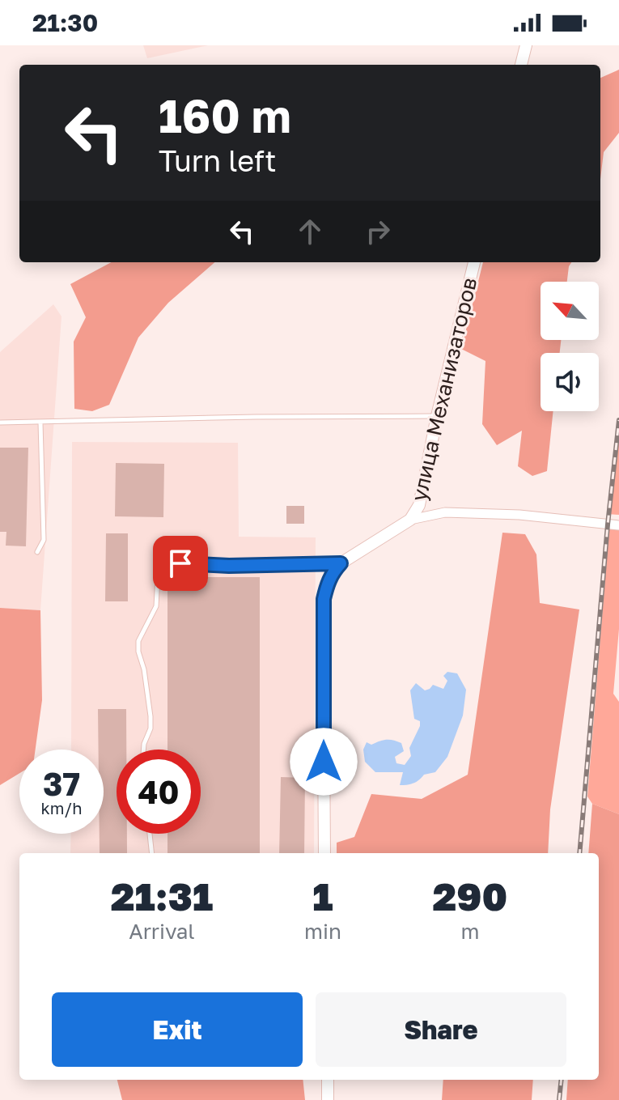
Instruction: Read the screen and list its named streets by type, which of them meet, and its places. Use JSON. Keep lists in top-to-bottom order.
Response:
{
  "streets": {
    "street": ["улица Механизаторов"]
  },
  "north": "top left",
  "page": {
    "status": "21:30",
    "turn": ["160 m", "Turn left"],
    "speed": "37 km/h",
    "limit": "40",
    "eta": [
      "21:31",
      "Arrival",
      "1",
      "min",
      "290",
      "m"
    ],
    "buttons": ["Exit", "Share"]
  }
}
